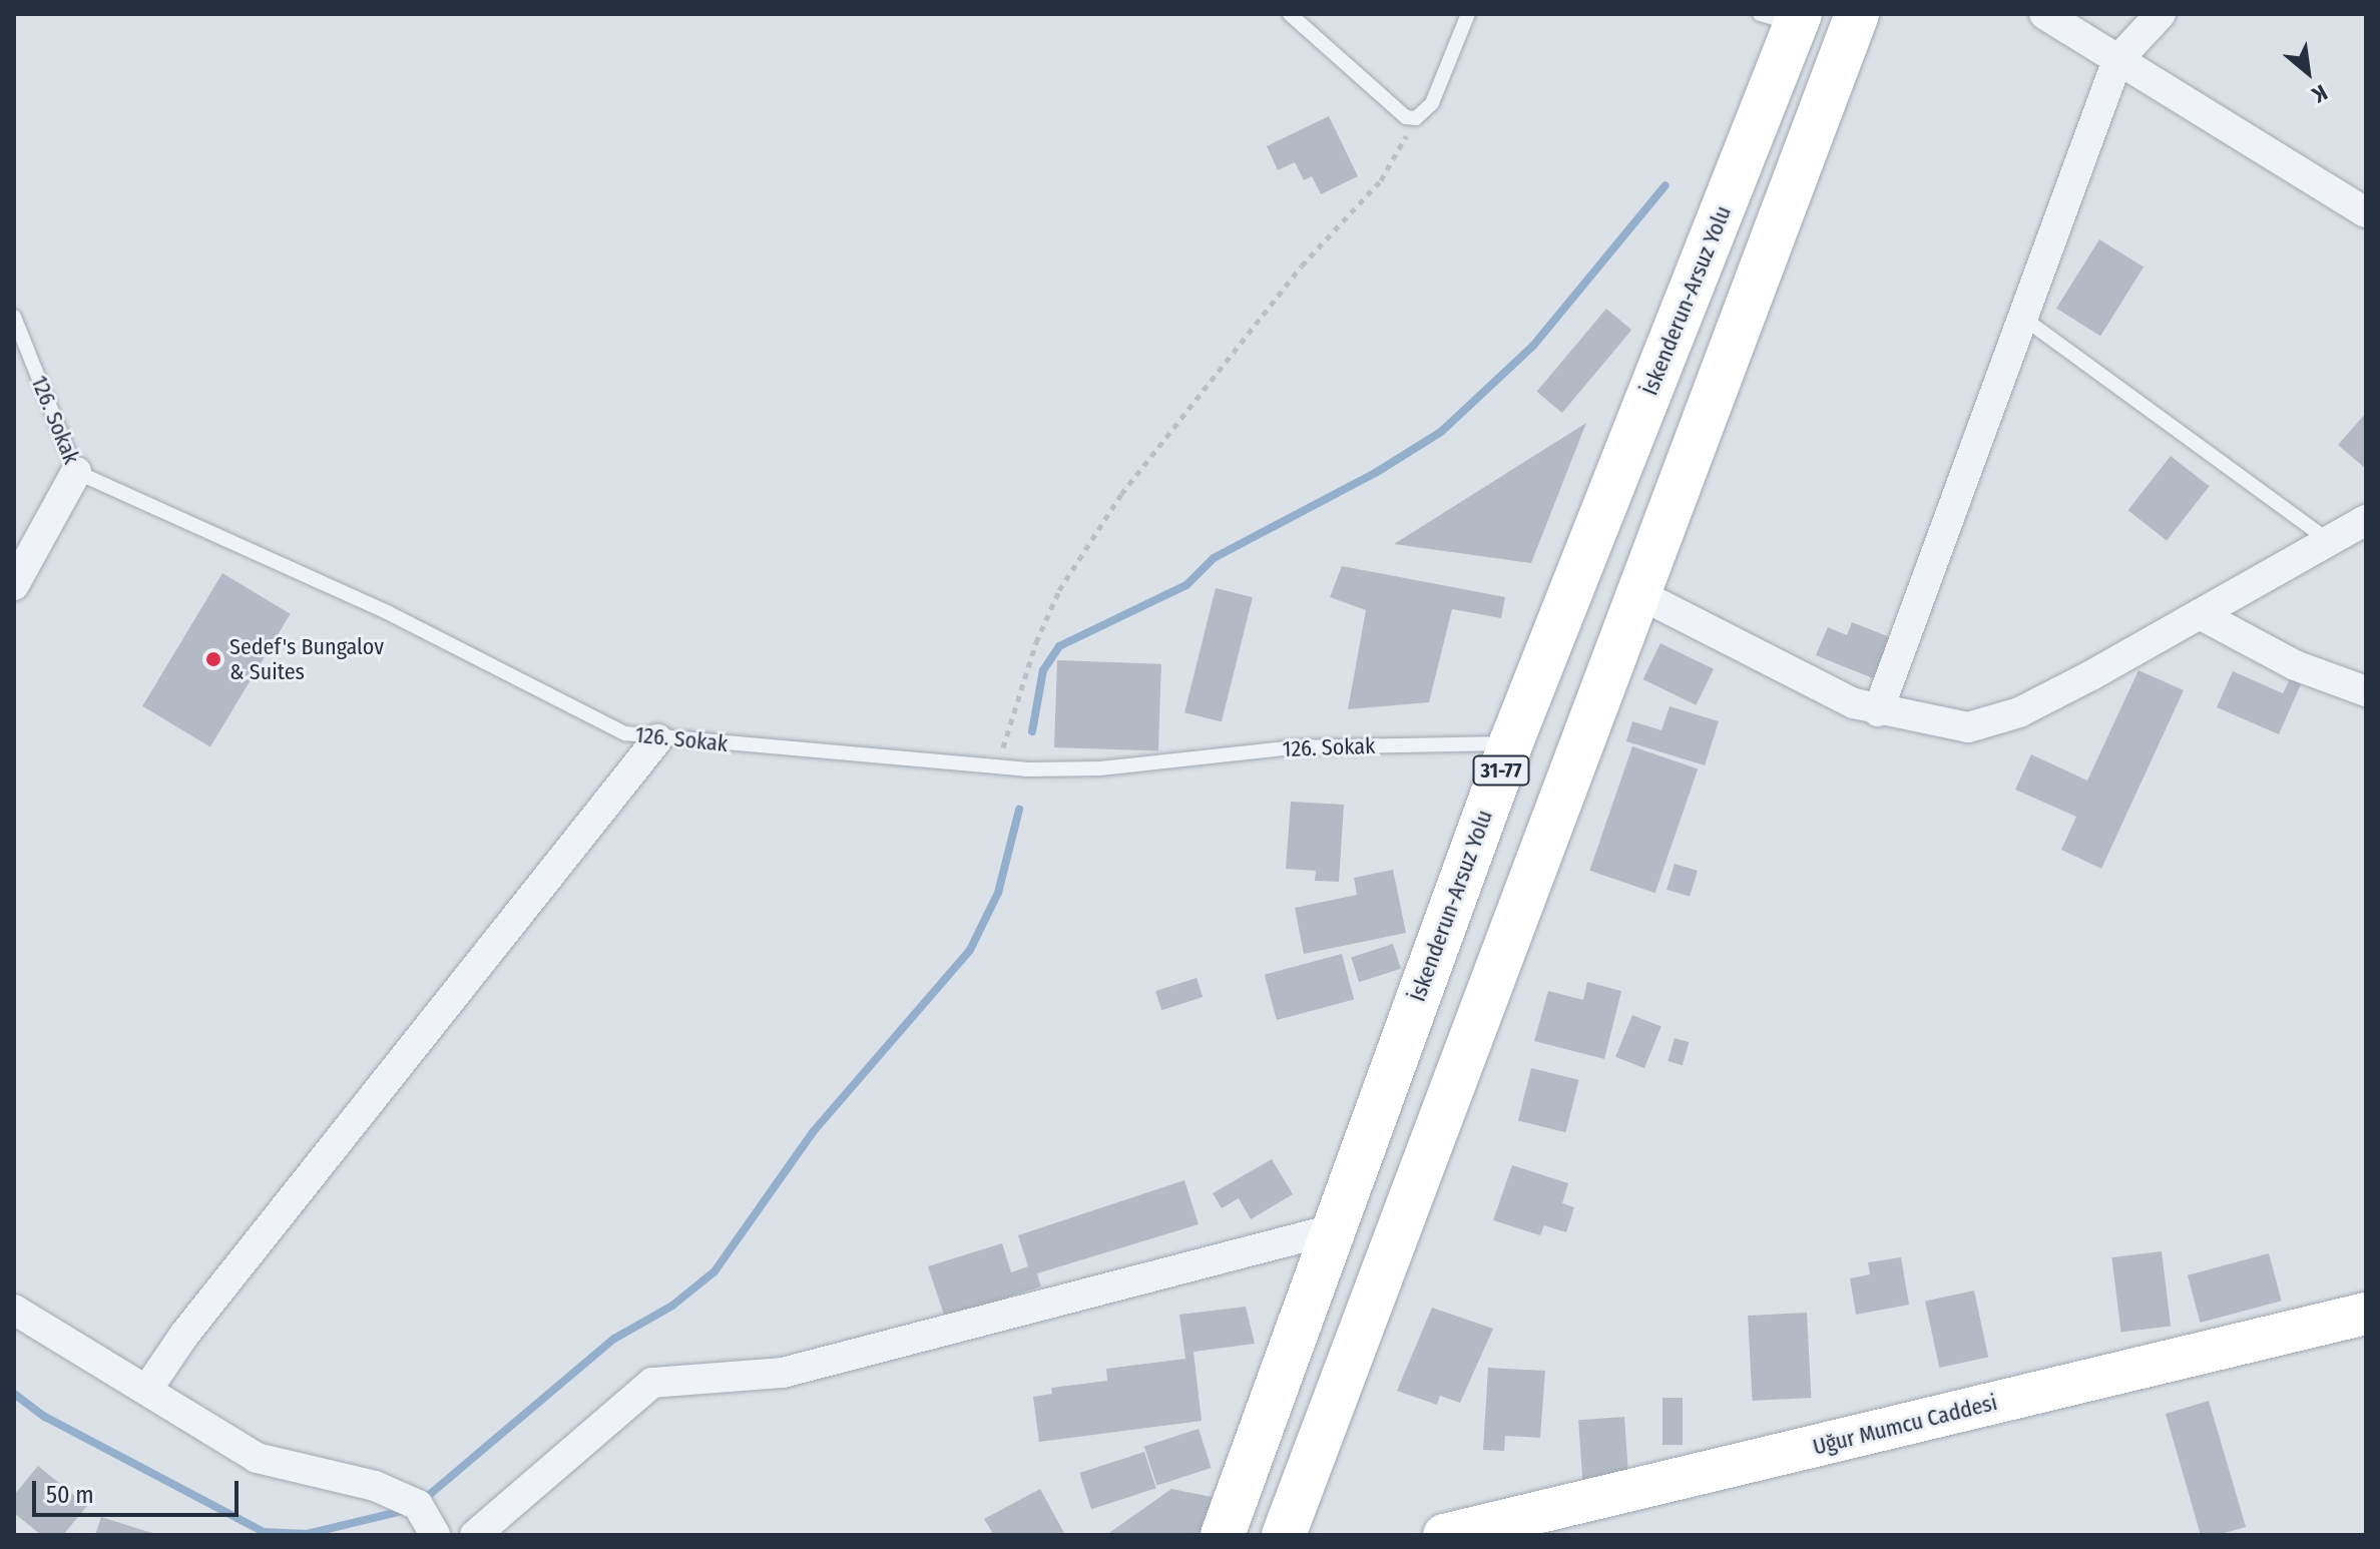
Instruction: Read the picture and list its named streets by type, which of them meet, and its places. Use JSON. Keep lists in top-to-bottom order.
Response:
{
  "streets": {
    "main road": ["İskenderun-Arsuz Yolu", "31-77"],
    "street": ["Uğur Mumcu Caddesi"],
    "lane": ["126. Sokak"]
  },
  "crossings": [
    ["İskenderun-Arsuz Yolu", "126. Sokak"]
  ],
  "places": ["Sedef's Bungalov & Suites"],
  "scale_bar": "50 m",
  "north": "bottom right"
}
